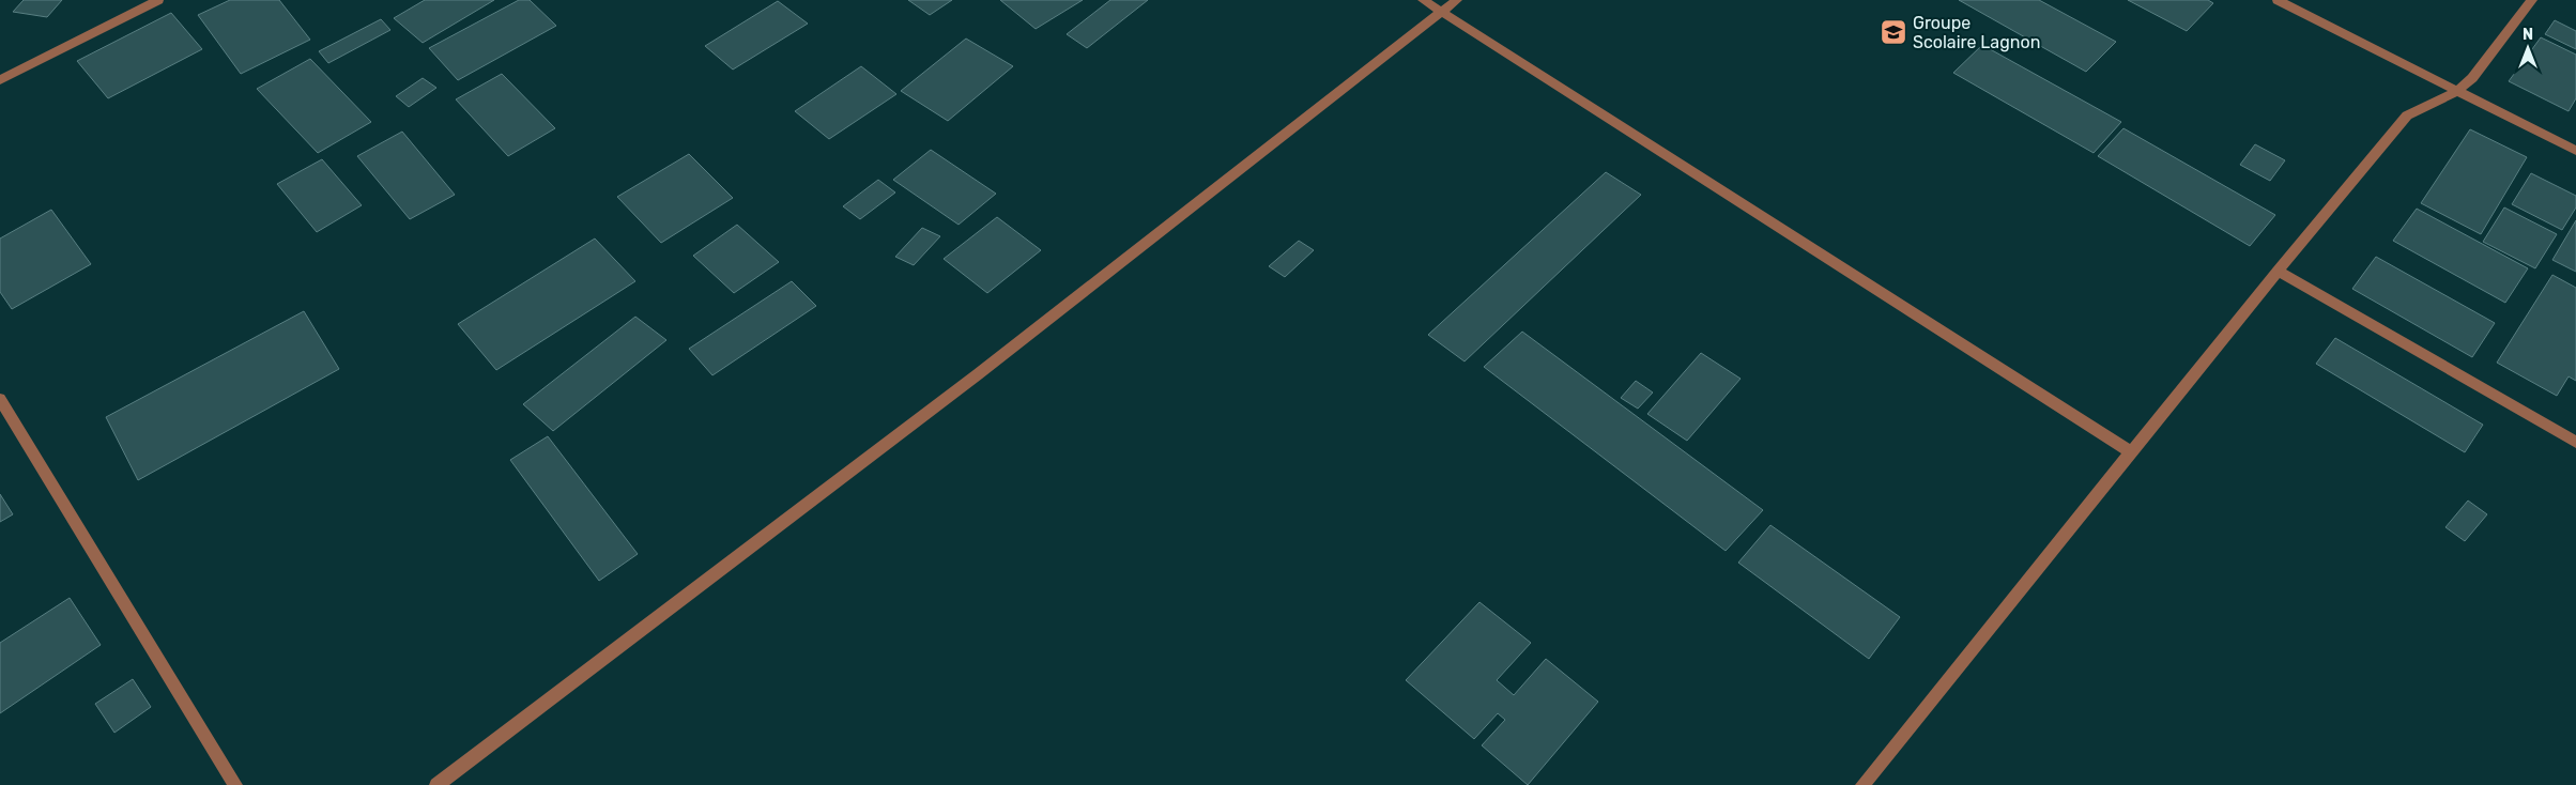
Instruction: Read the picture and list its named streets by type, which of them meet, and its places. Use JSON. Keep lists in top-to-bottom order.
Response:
{
  "places": {
    "school or university": ["Groupe Scolaire Lagnon"]
  },
  "north": "top"
}
